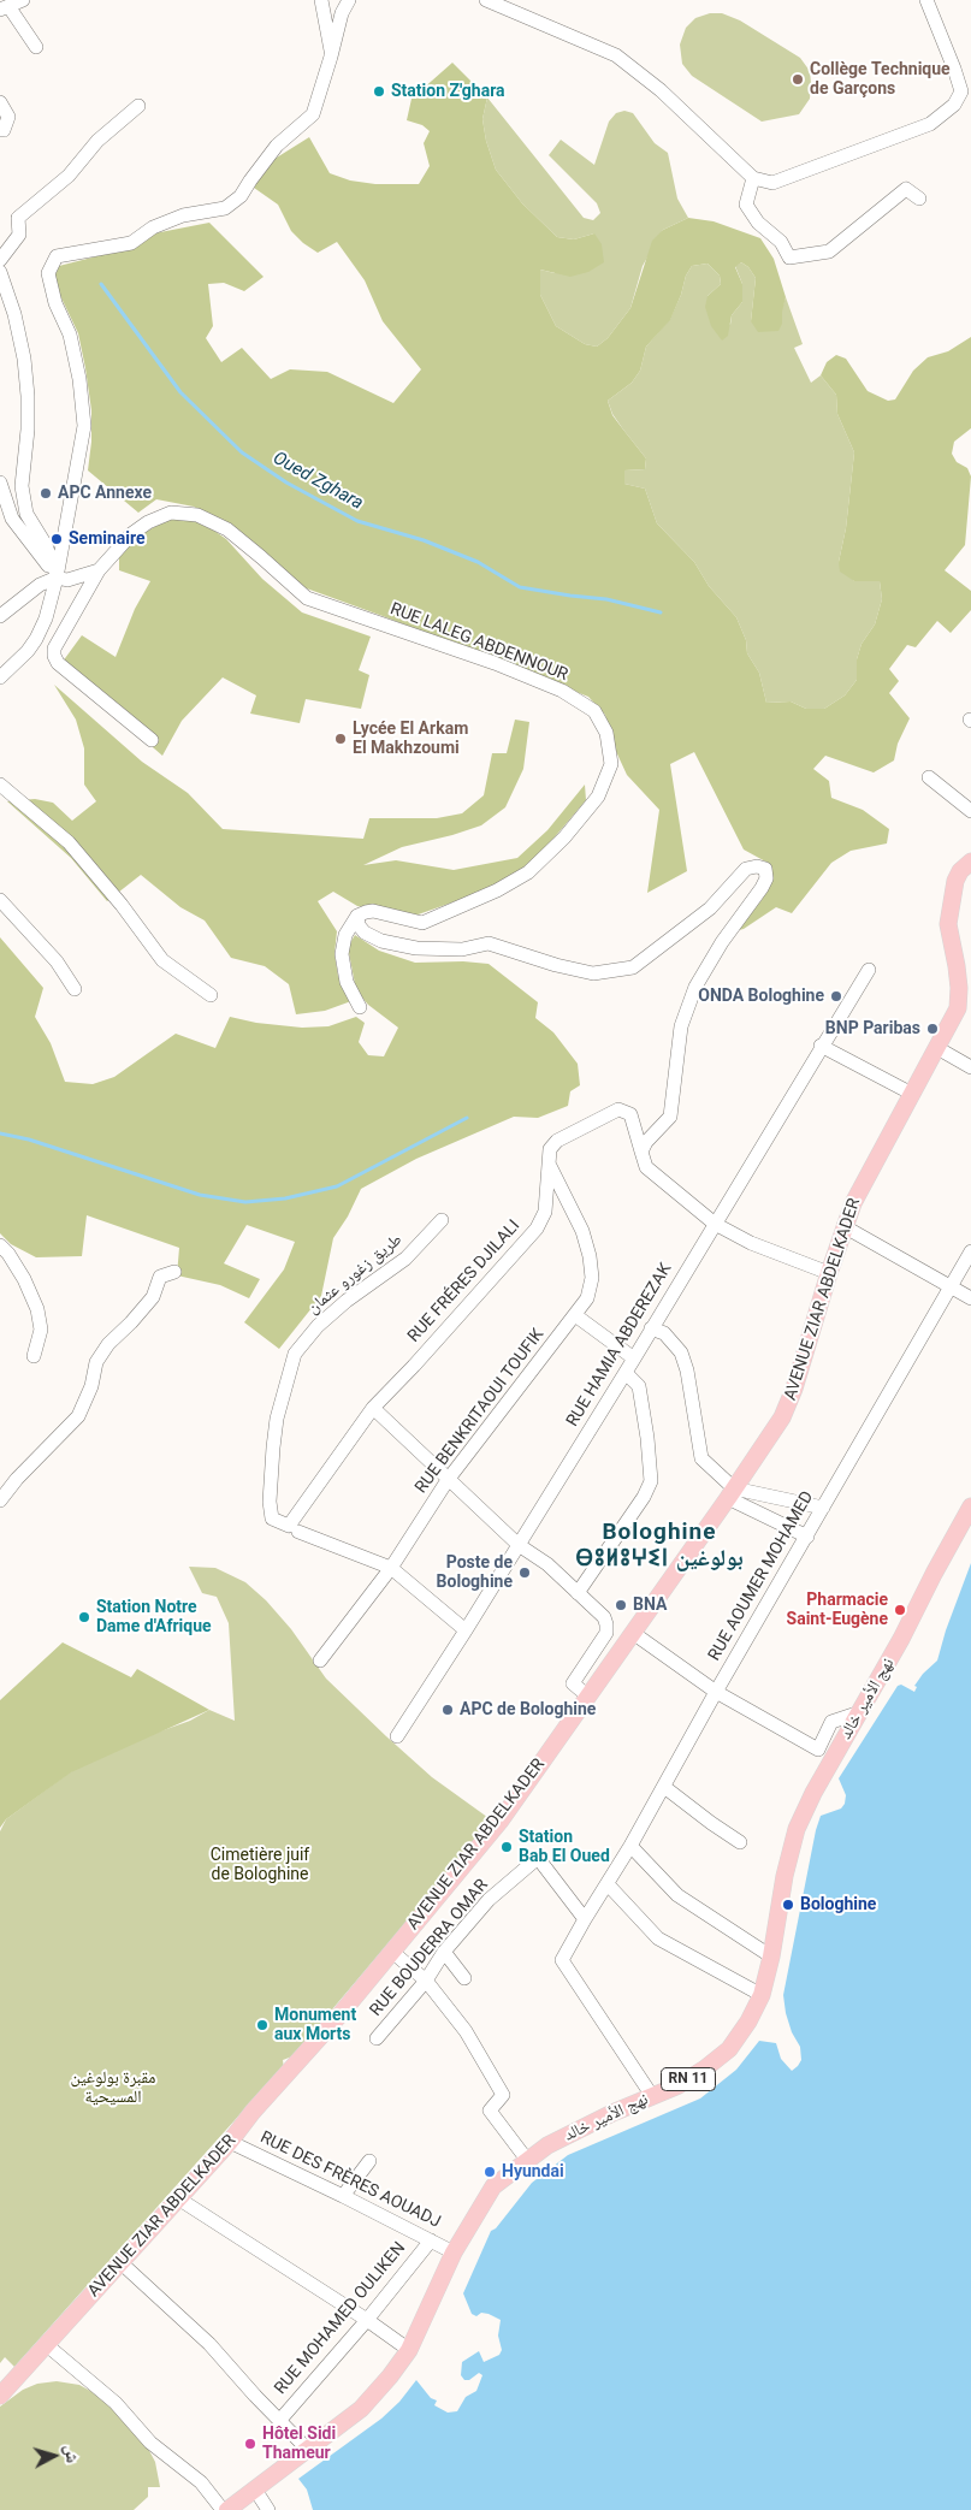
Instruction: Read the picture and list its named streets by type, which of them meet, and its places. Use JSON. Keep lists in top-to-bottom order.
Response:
{
  "streets": {
    "main road": ["AVENUE ZIAR ABDELKADER", "نهج الأمير خالد", "RN 11"],
    "street": [
      "RUE LALEG ABDENNOUR",
      "طريق زغورو عثمان",
      "RUE FRÉRES DJILALI",
      "RUE HAMIA ABDEREZAK",
      "RUE BENKRITAOUI TOUFIK",
      "RUE AOUMER MOHAMED",
      "RUE BOUDERRA OMAR",
      "RUE DES FRÈRES AOUADJ",
      "RUE MOHAMED OULIKEN"
    ]
  },
  "crossings": [
    ["طريق زغورو عثمان", "RUE FRÉRES DJILALI"],
    ["RUE FRÉRES DJILALI", "RUE BENKRITAOUI TOUFIK"],
    ["AVENUE ZIAR ABDELKADER", "RUE DES FRÈRES AOUADJ"],
    ["RUE AOUMER MOHAMED", "نهج الأمير خالد"],
    ["RUE AOUMER MOHAMED", "RUE BOUDERRA OMAR"],
    ["نهج الأمير خالد", "RUE DES FRÈRES AOUADJ"],
    ["RUE DES FRÈRES AOUADJ", "RUE MOHAMED OULIKEN"]
  ],
  "districts": ["Bologhine ⴱⵓⵍⵓⵖⵉⵏ بولوغين"],
  "water": ["Oued Zghara"],
  "parks": ["Cimetière juif de Bologhine", "مقبرة بولوغين المسيحية"],
  "places": [
    "Collège Technique de Garçons",
    "Station Z'ghara",
    "APC Annexe",
    "Seminaire",
    "Lycée El Arkam El Makhzoumi",
    "ONDA Bologhine",
    "BNP Paribas",
    "Poste de Bologhine",
    "BNA",
    "Pharmacie Saint-Eugène",
    "Station Notre Dame d'Afrique",
    "APC de Bologhine",
    "Station Bab El Oued",
    "Bologhine",
    "Monument aux Morts",
    "Hyundai",
    "Hôtel Sidi Thameur"
  ],
  "north": "right"
}
